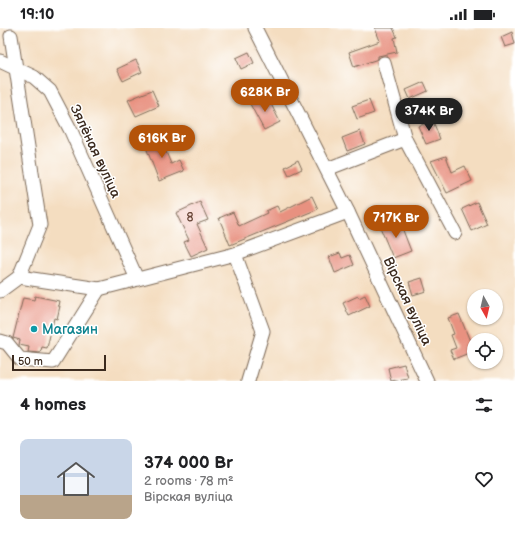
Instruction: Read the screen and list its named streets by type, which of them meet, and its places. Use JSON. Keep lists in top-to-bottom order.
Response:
{
  "streets": {
    "street": ["Зялёная вуліца", "Вірская вуліца"]
  },
  "places": ["Магазин"],
  "house_numbers": ["8"],
  "scale_bar": "50 m",
  "north": "bottom",
  "page": {
    "status": "19:10",
    "price": [
      "628K Br",
      "374K Br",
      "616K Br",
      "717K Br"
    ],
    "scale": "50 m",
    "heading": "4 homes",
    "list": [
      {
        "name": "374 000 Br",
        "note": "2 rooms · 78 m² · Вірская вуліца"
      }
    ]
  }
}
